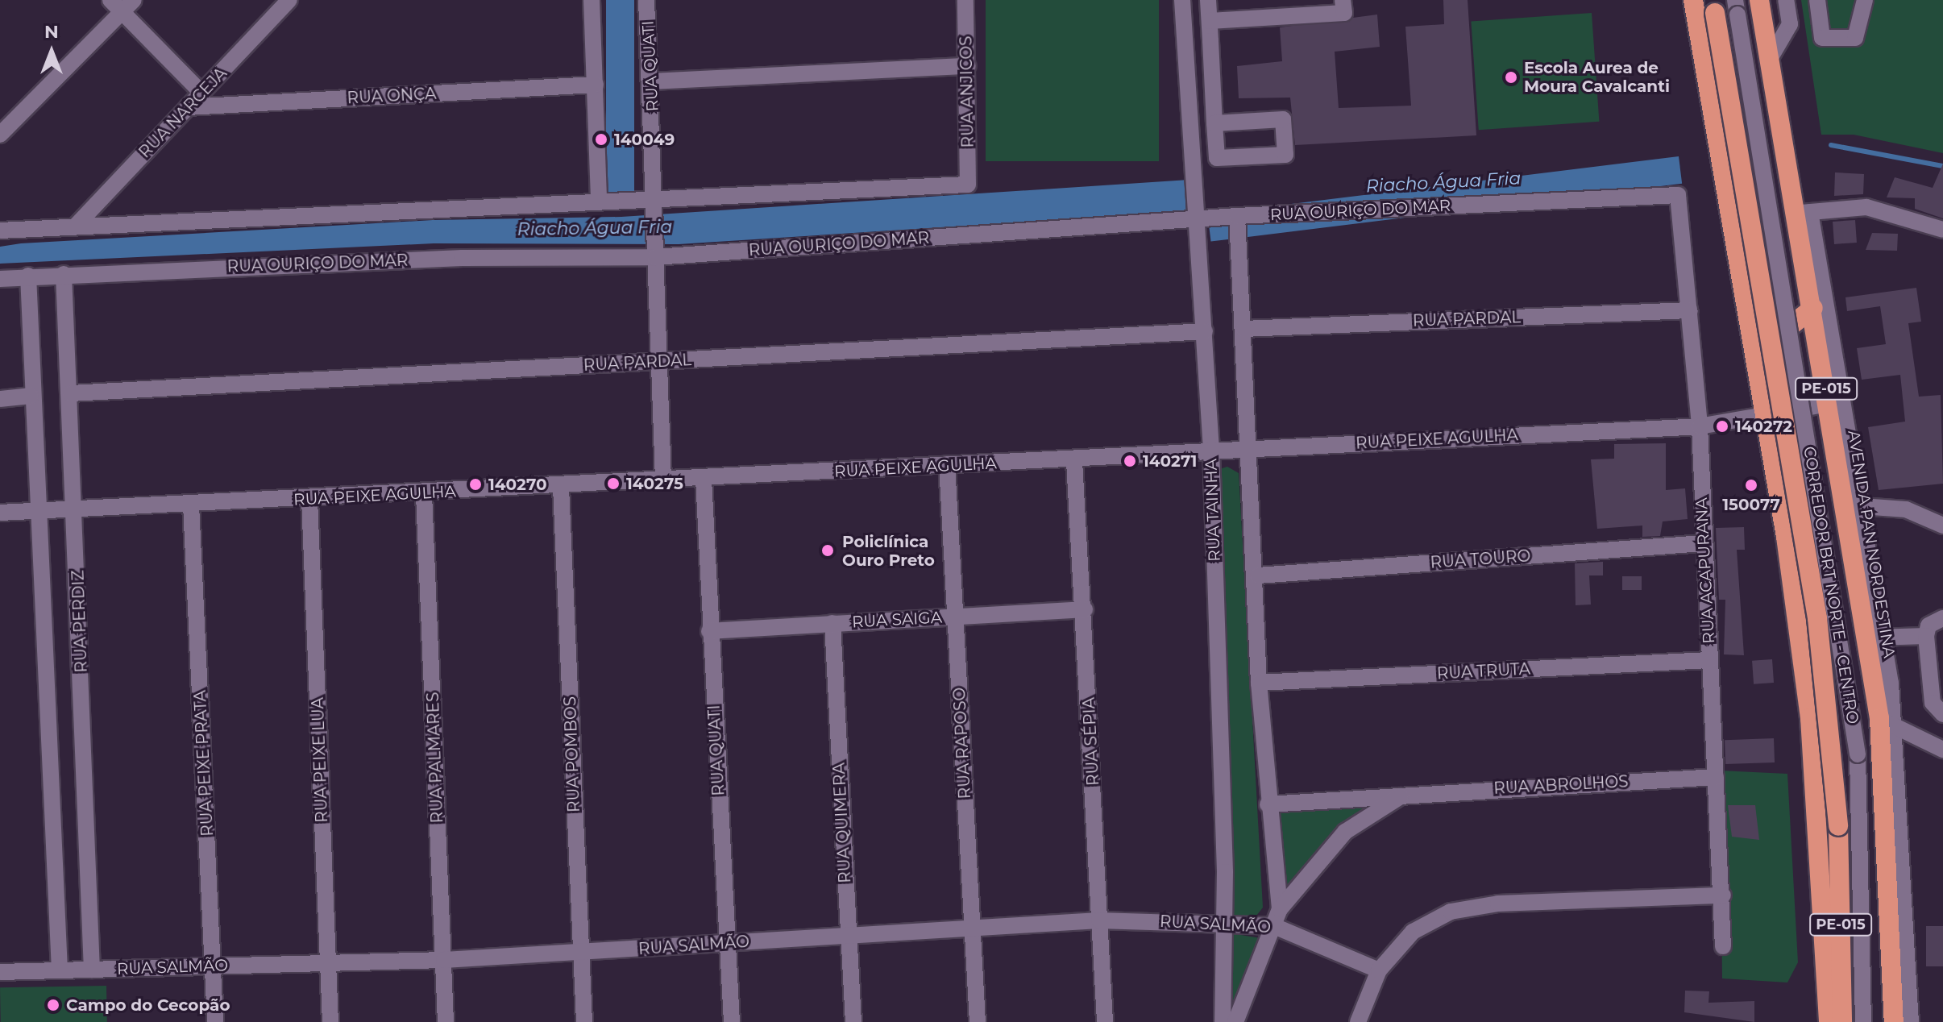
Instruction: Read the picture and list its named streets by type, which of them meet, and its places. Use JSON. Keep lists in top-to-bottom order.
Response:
{
  "streets": {
    "highway": ["PE-015", "AVENIDA PAN NORDESTINA"],
    "street": [
      "RUA QUATI",
      "RUA ANJICOS",
      "RUA ONÇA",
      "RUA NARCEJA",
      "RUA OURIÇO DO MAR",
      "RUA PARDAL",
      "RUA PEIXE AGULHA",
      "RUA TAINHA",
      "RUA TOURO",
      "RUA ACAPURANA",
      "CORREDOR BRT NORTE - CENTRO",
      "RUA SAIGA",
      "RUA PERDIZ",
      "RUA TRUTA",
      "RUA SÉPIA",
      "RUA RAPOSO",
      "RUA POMBOS",
      "RUA PALMARES",
      "RUA PEIXE LUA",
      "RUA PEIXE PRATA",
      "RUA ABROLHOS",
      "RUA QUIMERA",
      "RUA SALMÃO"
    ]
  },
  "crossings": [
    ["RUA QUATI", "RUA ANJICOS"],
    ["RUA QUATI", "RUA OURIÇO DO MAR"],
    ["RUA QUATI", "RUA PARDAL"],
    ["RUA QUATI", "RUA PEIXE AGULHA"],
    ["RUA QUATI", "RUA SAIGA"],
    ["RUA QUATI", "RUA SALMÃO"],
    ["RUA ONÇA", "RUA NARCEJA"],
    ["RUA OURIÇO DO MAR", "RUA TAINHA"],
    ["RUA OURIÇO DO MAR", "RUA ACAPURANA"],
    ["RUA OURIÇO DO MAR", "RUA PERDIZ"],
    ["RUA PARDAL", "RUA TAINHA"],
    ["RUA PARDAL", "RUA ACAPURANA"],
    ["RUA PARDAL", "RUA PERDIZ"],
    ["PE-015", "RUA PEIXE AGULHA"],
    ["RUA PEIXE AGULHA", "RUA TAINHA"],
    ["RUA PEIXE AGULHA", "AVENIDA PAN NORDESTINA"],
    ["RUA PEIXE AGULHA", "RUA ACAPURANA"],
    ["RUA PEIXE AGULHA", "RUA PERDIZ"],
    ["RUA PEIXE AGULHA", "RUA SÉPIA"],
    ["RUA PEIXE AGULHA", "RUA RAPOSO"],
    ["RUA PEIXE AGULHA", "RUA POMBOS"],
    ["RUA PEIXE AGULHA", "RUA PALMARES"],
    ["RUA PEIXE AGULHA", "RUA PEIXE LUA"],
    ["RUA PEIXE AGULHA", "RUA PEIXE PRATA"],
    ["RUA TAINHA", "RUA SALMÃO"],
    ["RUA TOURO", "RUA ACAPURANA"],
    ["RUA ACAPURANA", "RUA TRUTA"],
    ["RUA ACAPURANA", "RUA ABROLHOS"],
    ["RUA SAIGA", "RUA SÉPIA"],
    ["RUA SAIGA", "RUA RAPOSO"],
    ["RUA SAIGA", "RUA QUIMERA"],
    ["RUA PERDIZ", "RUA SALMÃO"],
    ["RUA SÉPIA", "RUA SALMÃO"],
    ["RUA RAPOSO", "RUA SALMÃO"],
    ["RUA POMBOS", "RUA SALMÃO"],
    ["RUA PALMARES", "RUA SALMÃO"],
    ["RUA PEIXE LUA", "RUA SALMÃO"],
    ["RUA PEIXE PRATA", "RUA SALMÃO"],
    ["RUA ABROLHOS", "RUA SALMÃO"],
    ["RUA QUIMERA", "RUA SALMÃO"]
  ],
  "water": ["Riacho Água Fria"],
  "places": [
    "Escola Aurea de Moura Cavalcanti",
    "140049",
    "140272",
    "140271",
    "140275",
    "140270",
    "150077",
    "Policlínica Ouro Preto",
    "Campo do Cecopão"
  ],
  "north": "top"
}
